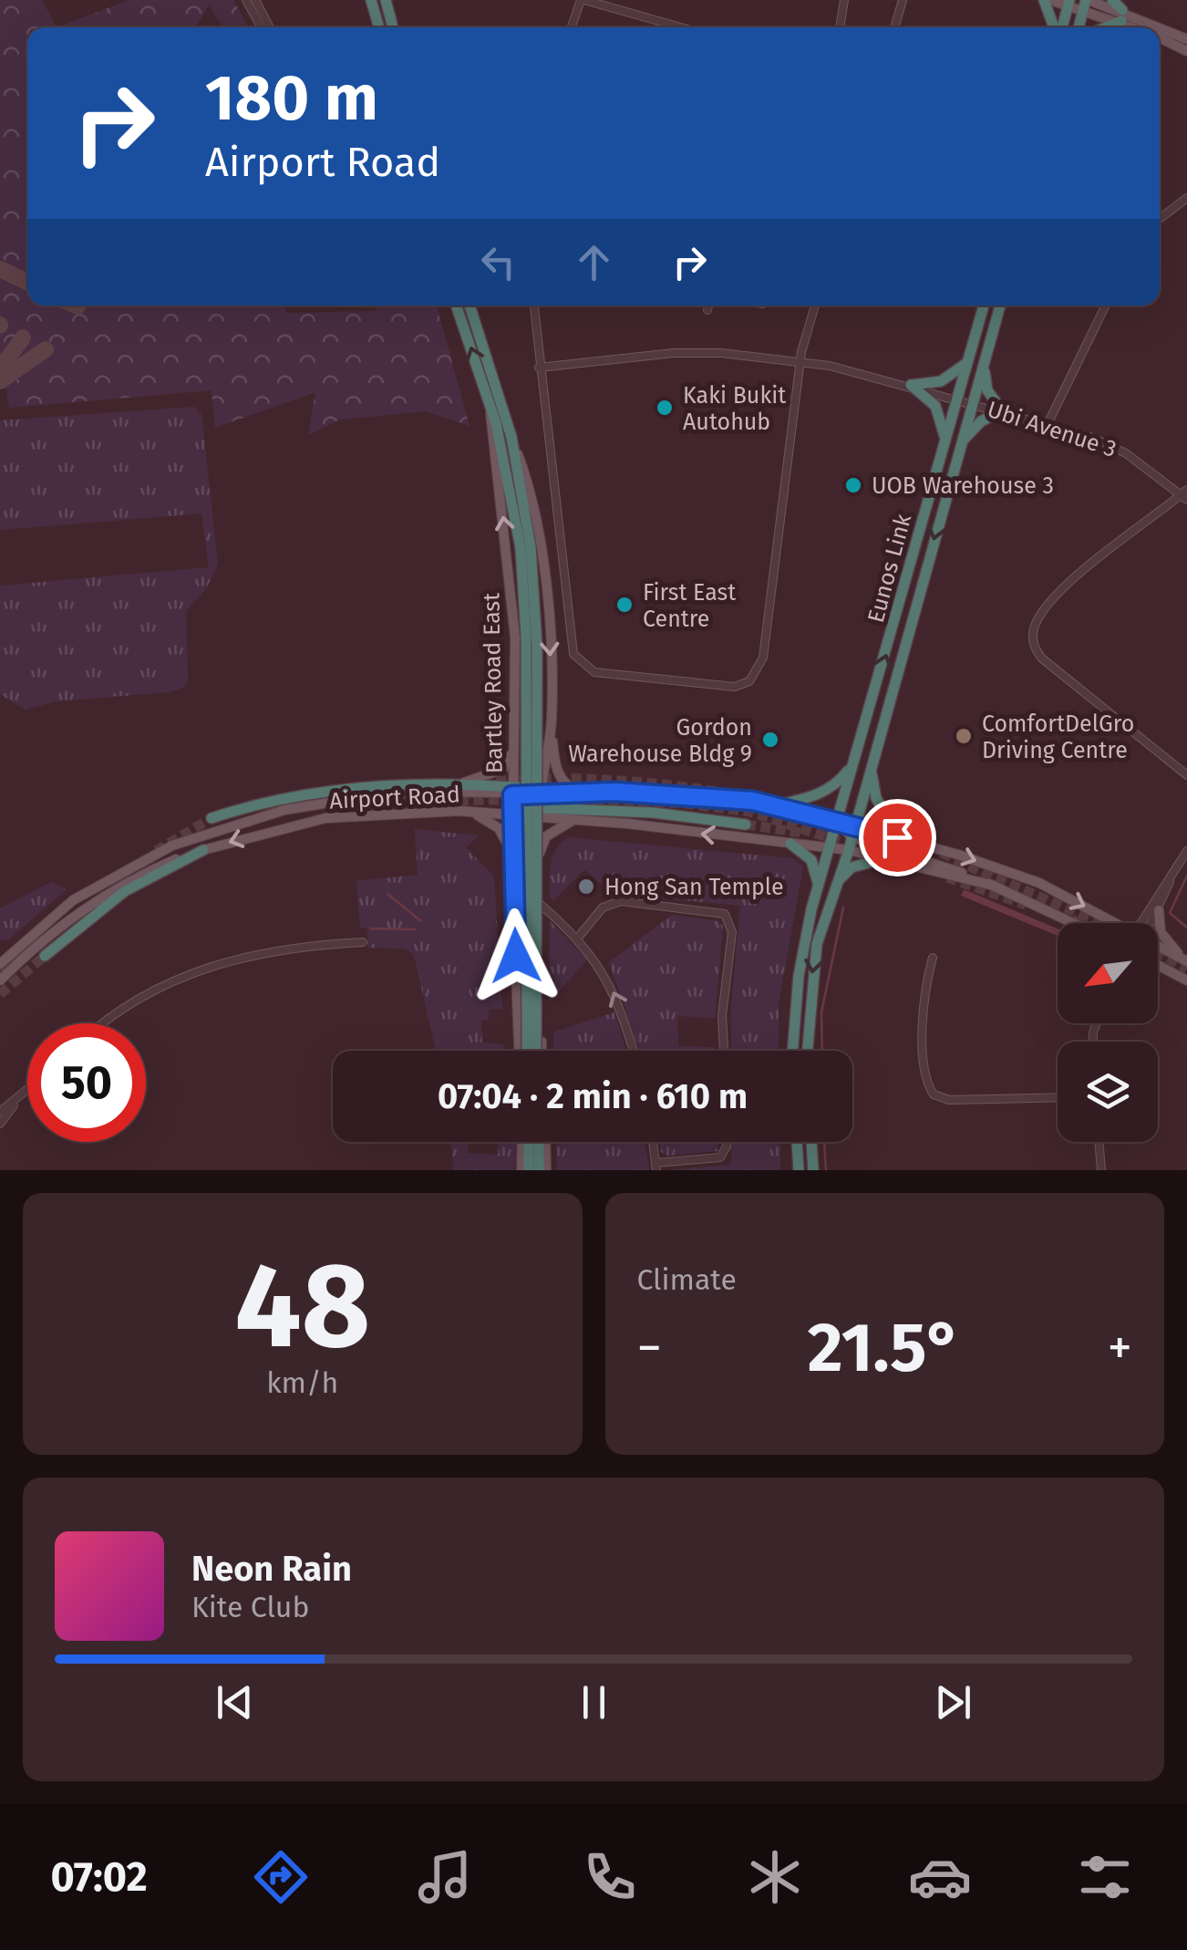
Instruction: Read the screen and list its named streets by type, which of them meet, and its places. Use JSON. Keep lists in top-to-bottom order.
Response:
{
  "streets": {
    "highway": ["Eunos Link", "Bartley Road East"],
    "main road": ["Airport Road"],
    "street": ["Ubi Avenue 3"]
  },
  "crossings": [
    ["Ubi Avenue 3", "Eunos Link"],
    ["Eunos Link", "Airport Road"],
    ["Bartley Road East", "Airport Road"]
  ],
  "places": [
    "Kaki Bukit Autohub",
    "UOB Warehouse 3",
    "First East Centre",
    "ComfortDelGro Driving Centre",
    "Gordon Warehouse Bldg 9",
    "Hong San Temple"
  ],
  "north": "bottom left",
  "page": {
    "turn": ["180 m", "Airport Road"],
    "limit": "50",
    "trip": "07:04 · 2 min · 610 m",
    "tile": [
      ["48", "km/h"],
      "Climate"
    ],
    "heat": ["−", "21.5°", "+"],
    "song": ["Neon Rain", "Kite Club"],
    "tabs": "07:02"
  }
}
